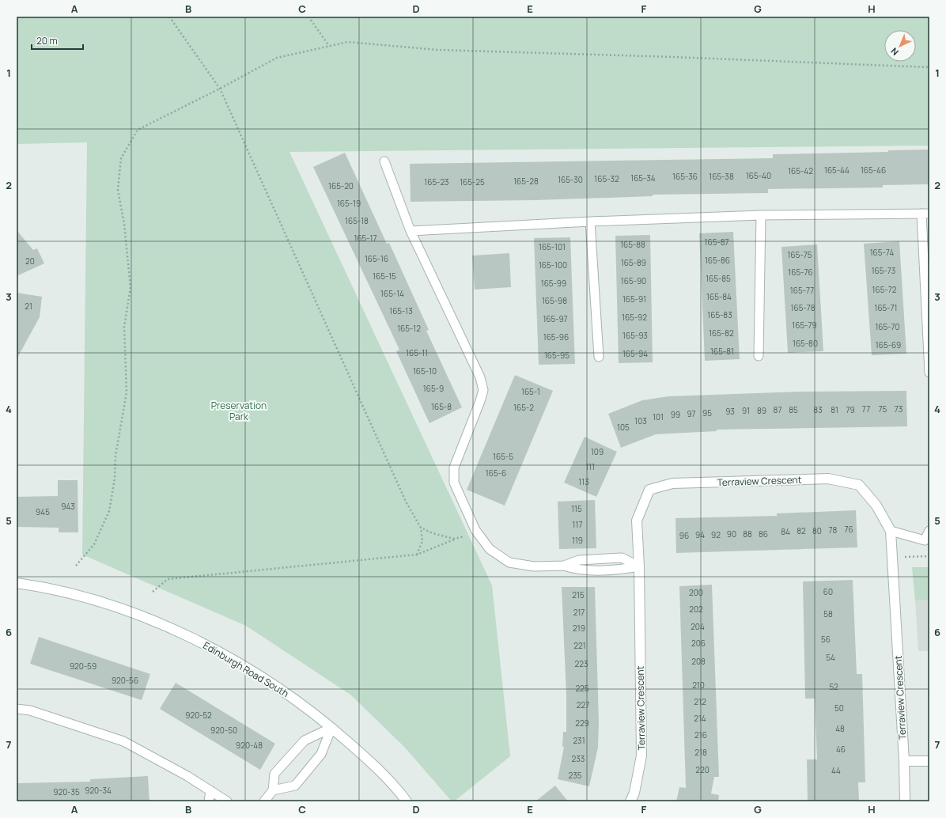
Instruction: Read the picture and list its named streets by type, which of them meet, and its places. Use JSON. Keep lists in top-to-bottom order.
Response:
{
  "streets": {
    "street": ["Terraview Crescent", "Edinburgh Road South"]
  },
  "parks": ["Preservation Park"],
  "house_numbers": [
    "165-44",
    "165-46",
    "165-42",
    "165-40",
    "165-36",
    "165-38",
    "165-34",
    "165-32",
    "165-30",
    "165-28",
    "165-23",
    "165-25",
    "165-20",
    "165-19",
    "165-18",
    "165-17",
    "165-87",
    "165-88",
    "165-101",
    "165-74",
    "165-75",
    "165-16",
    "165-86",
    "20",
    "165-89",
    "165-100",
    "165-73",
    "165-76",
    "165-15",
    "165-85",
    "165-90",
    "165-99",
    "165-72",
    "165-77",
    "165-14",
    "165-84",
    "165-91",
    "165-98",
    "21",
    "165-78",
    "165-71",
    "165-13",
    "165-83",
    "165-92",
    "165-97",
    "165-79",
    "165-70",
    "165-12",
    "165-82",
    "165-93",
    "165-96",
    "165-80",
    "165-69",
    "165-81",
    "165-11",
    "165-94",
    "165-95",
    "165-10",
    "165-9",
    "165-1",
    "165-8",
    "165-2",
    "77",
    "75",
    "73",
    "87",
    "85",
    "83",
    "81",
    "79",
    "91",
    "89",
    "93",
    "95",
    "97",
    "99",
    "101",
    "103",
    "105",
    "109",
    "165-5",
    "111",
    "165-6",
    "113",
    "943",
    "115",
    "945",
    "117",
    "76",
    "78",
    "82",
    "80",
    "84",
    "90",
    "88",
    "86",
    "94",
    "92",
    "96",
    "119",
    "60",
    "200",
    "215",
    "202",
    "217",
    "58",
    "204",
    "219",
    "56",
    "206",
    "221",
    "54",
    "208",
    "223",
    "920-59",
    "920-56",
    "210",
    "52",
    "225",
    "212",
    "227",
    "50",
    "920-52",
    "214",
    "229",
    "48",
    "920-50",
    "216",
    "231",
    "920-48",
    "46",
    "218",
    "233",
    "220",
    "44",
    "235",
    "920-34",
    "920-35"
  ],
  "scale_bar": "20 m",
  "north": "bottom left",
  "grid": {
    "columns": [
      "A",
      "B",
      "C",
      "D",
      "E",
      "F",
      "G",
      "H"
    ],
    "rows": [
      "1",
      "2",
      "3",
      "4",
      "5",
      "6",
      "7"
    ]
  }
}
